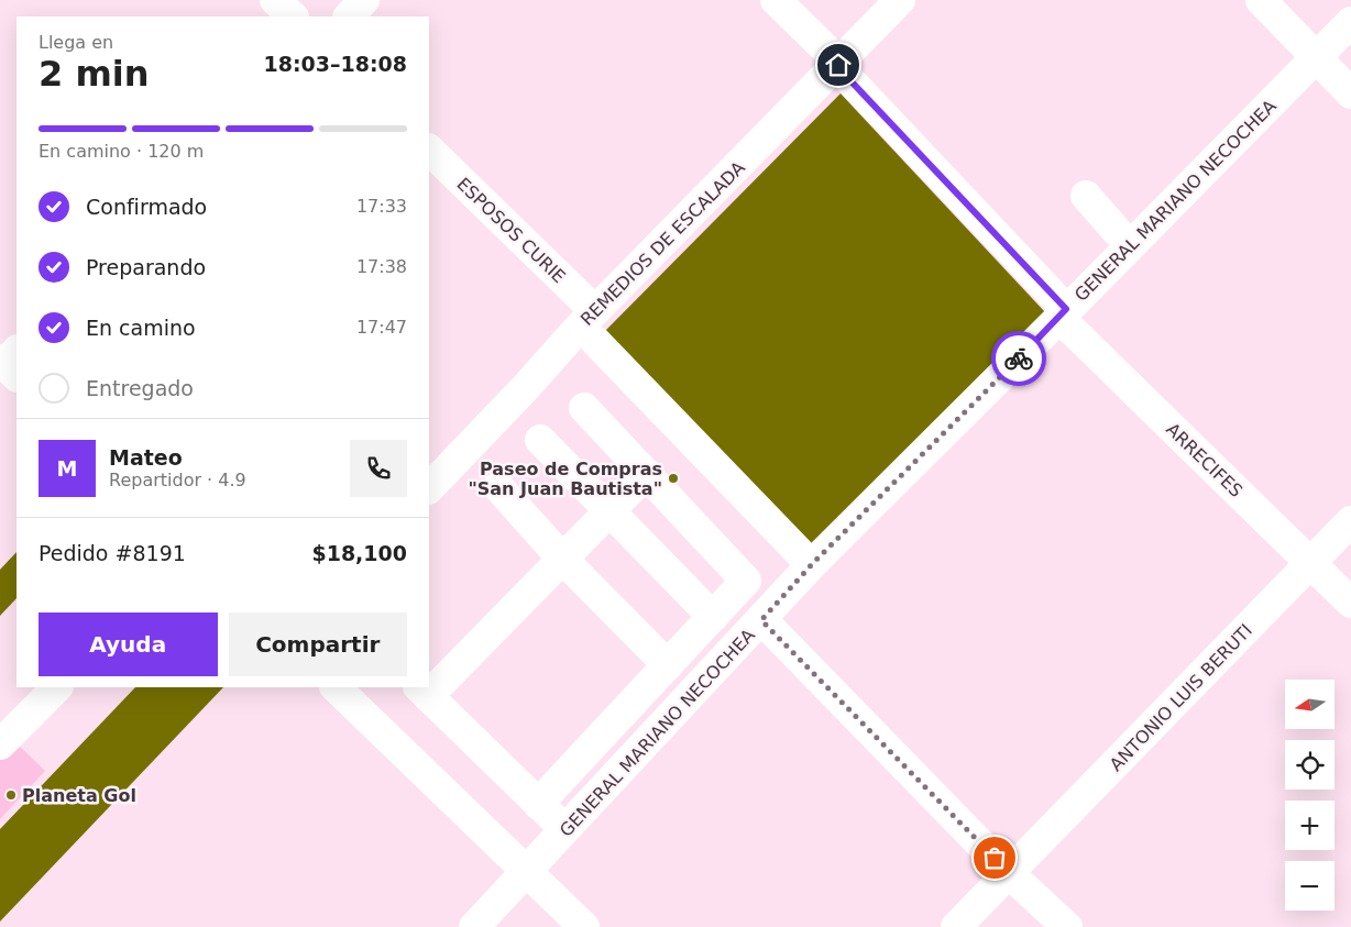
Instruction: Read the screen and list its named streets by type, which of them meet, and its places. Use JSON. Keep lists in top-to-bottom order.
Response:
{
  "streets": {
    "street": [
      "GENERAL MARIANO NECOCHEA",
      "ESPOSOS CURIE",
      "REMEDIOS DE ESCALADA",
      "ARRECIFES",
      "ANTONIO LUIS BERUTI"
    ]
  },
  "crossings": [
    ["GENERAL MARIANO NECOCHEA", "ARRECIFES"],
    ["ESPOSOS CURIE", "REMEDIOS DE ESCALADA"],
    ["REMEDIOS DE ESCALADA", "ARRECIFES"],
    ["ARRECIFES", "ANTONIO LUIS BERUTI"]
  ],
  "places": ["Paseo de Compras \"San Juan Bautista\"", "Planeta Gol"],
  "north": "left",
  "page": {
    "heading": ["2 min", "Llega en", "18:03–18:08"],
    "panel": [
      "Mateo",
      "Repartidor · 4.9",
      "Pedido #8191",
      "$18,100"
    ],
    "bar": "En camino · 120 m",
    "list": [
      ["Confirmado", "17:33"],
      ["Preparando", "17:38"],
      ["En camino", "17:47"],
      "Entregado"
    ],
    "round": "M",
    "buttons": ["Ayuda", "Compartir"],
    "map_buttons": ["+", "−"]
  }
}
